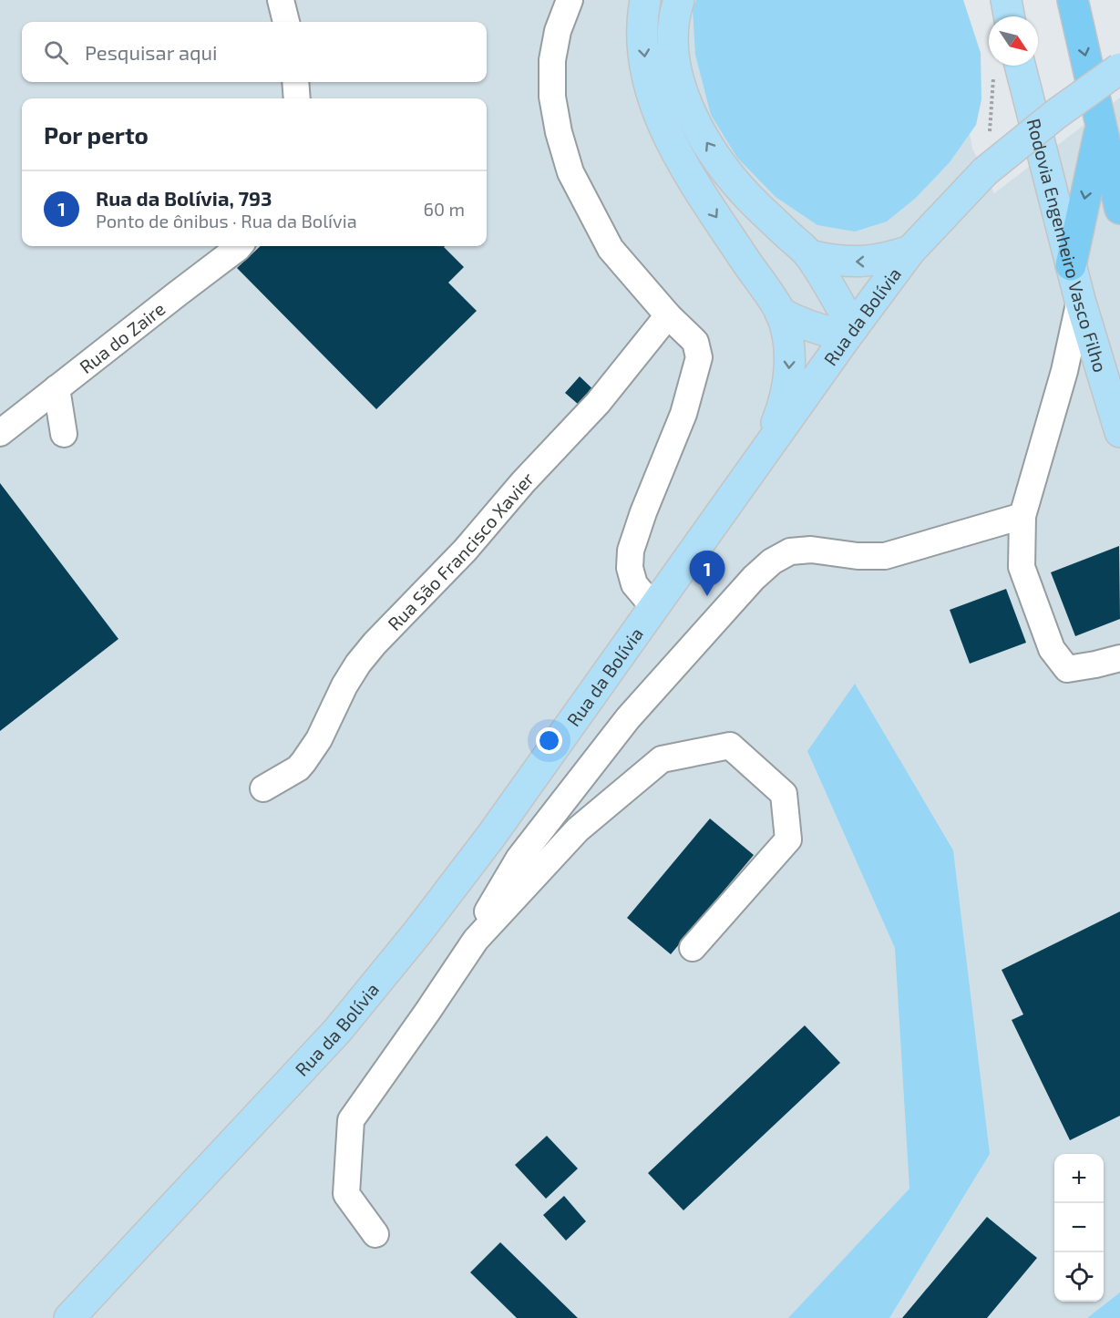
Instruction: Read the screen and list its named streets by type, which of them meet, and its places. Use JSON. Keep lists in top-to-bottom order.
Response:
{
  "streets": {
    "main road": ["Rodovia Engenheiro Vasco Filho", "Rua da Bolívia"],
    "street": ["Rua do Zaire", "Rua São Francisco Xavier"]
  },
  "north": "bottom right",
  "page": {
    "search": "Pesquisar aqui",
    "heading": "Por perto",
    "list": [
      {
        "mark": "1",
        "name": "Rua da Bolívia, 793",
        "note": "Ponto de ônibus · Rua da Bolívia",
        "value": "60 m"
      }
    ],
    "pins": "1",
    "map_buttons": ["+", "−"]
  }
}
